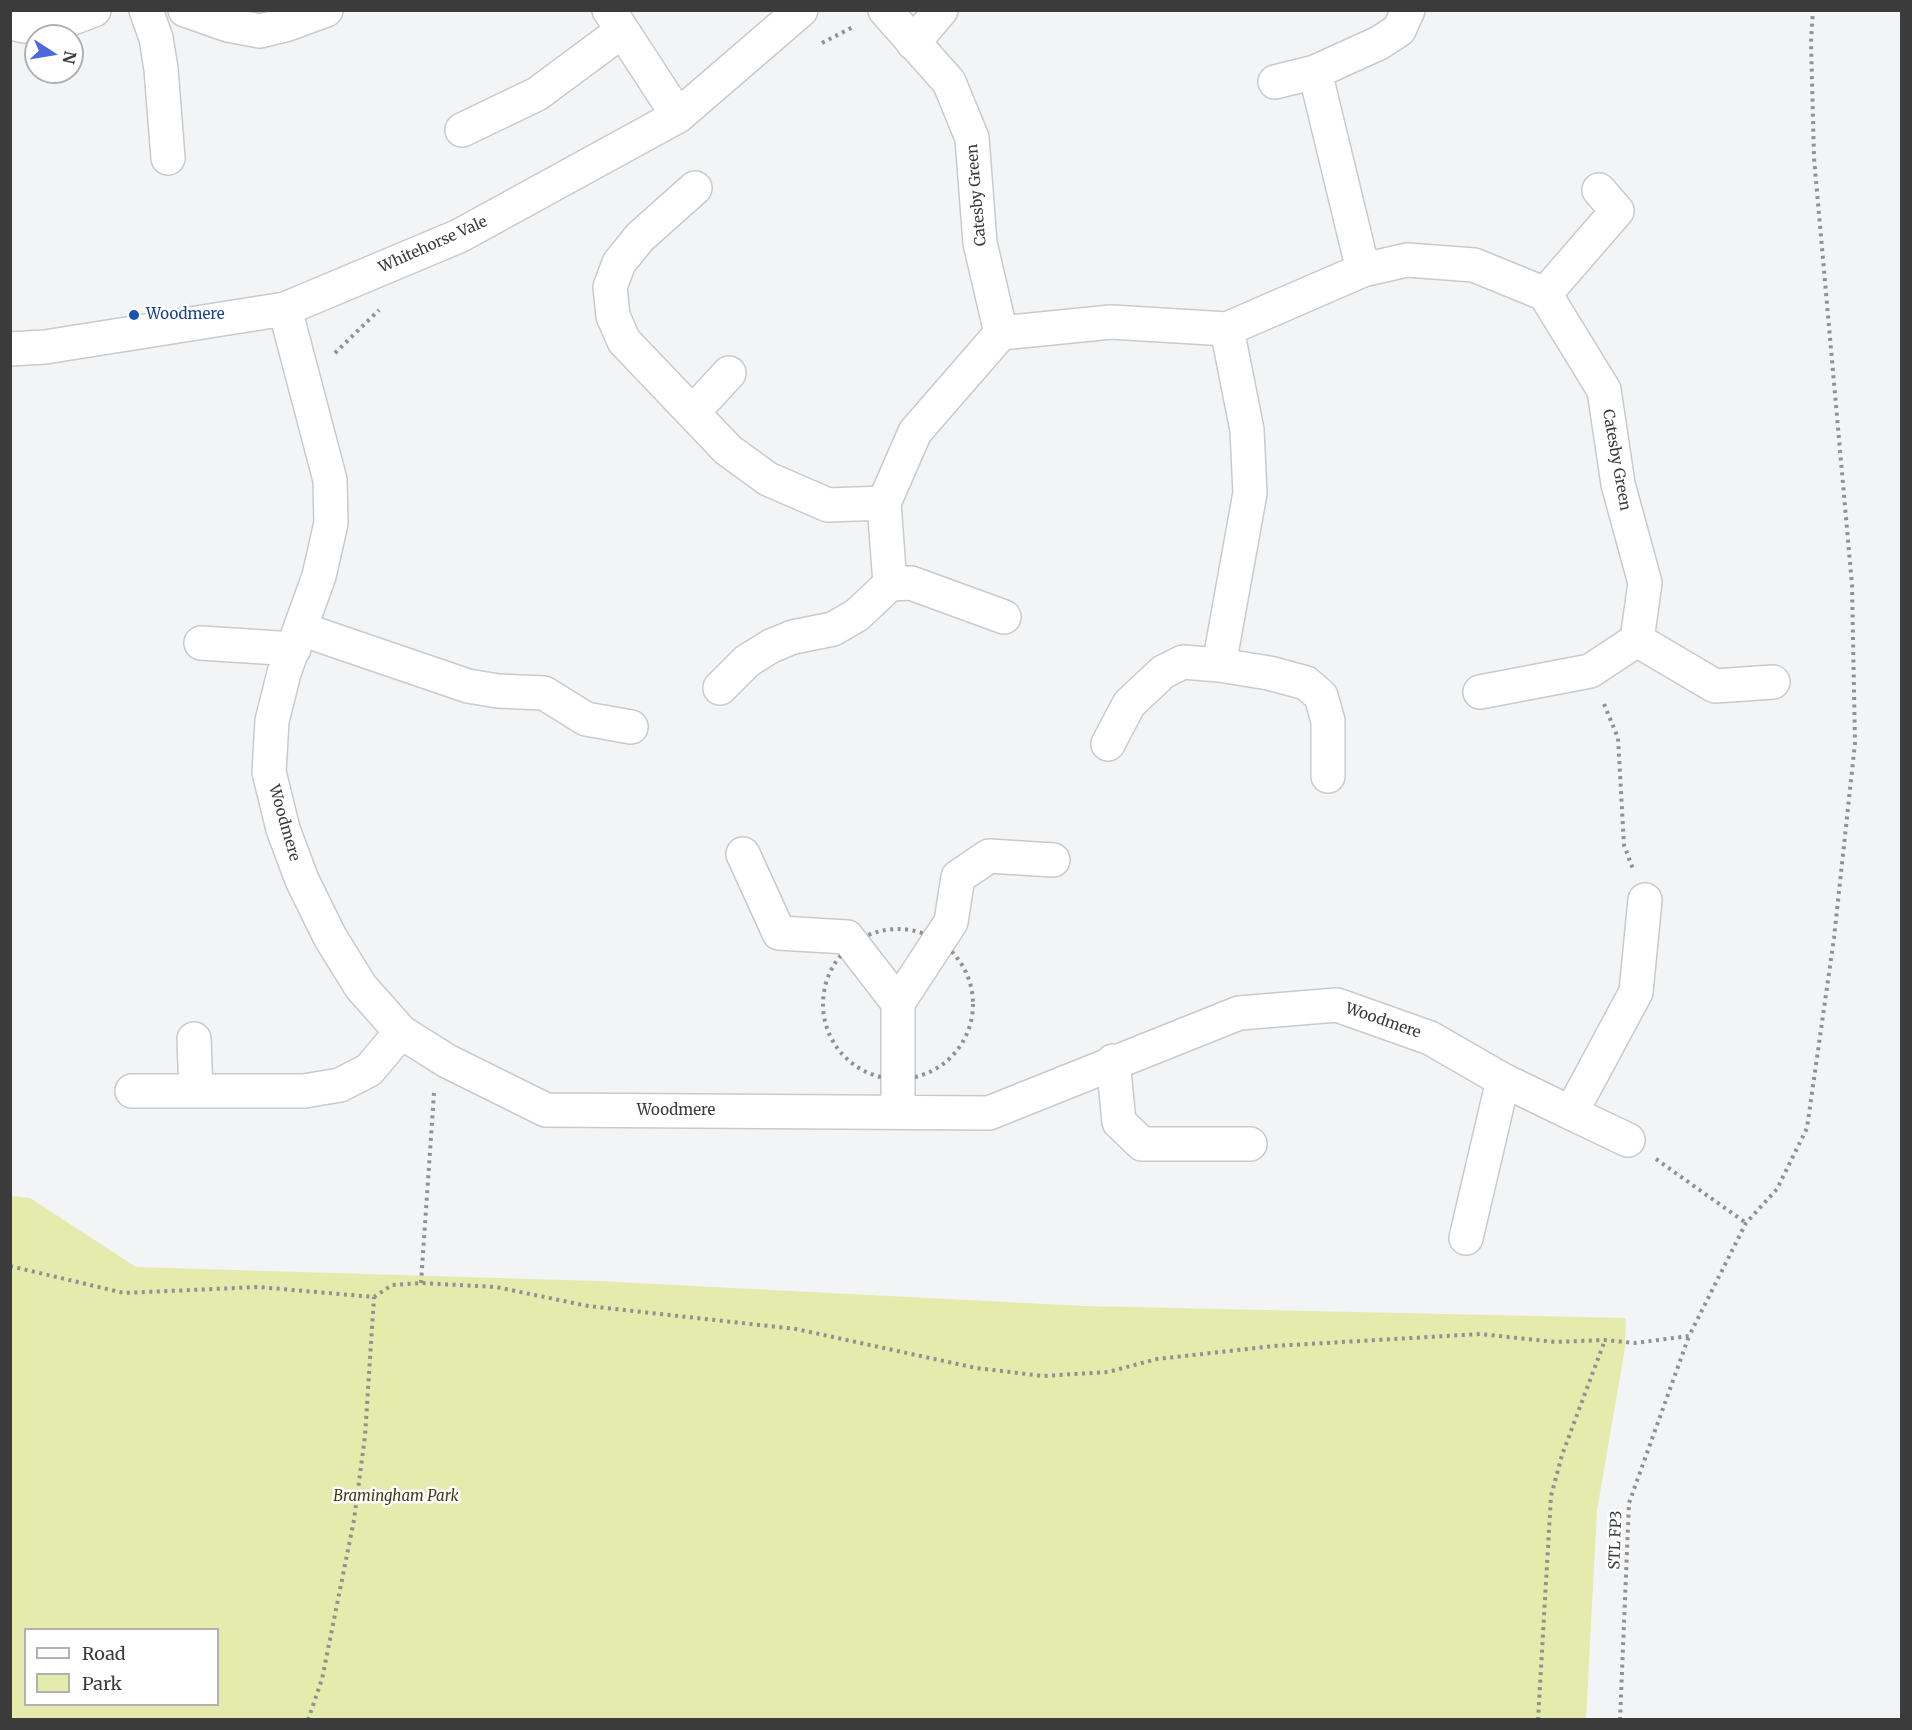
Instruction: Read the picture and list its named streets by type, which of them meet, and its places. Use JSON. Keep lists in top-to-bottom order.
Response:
{
  "streets": {
    "street": ["Catesby Green", "Whitehorse Vale", "Woodmere"],
    "path": ["STL FP3"]
  },
  "crossings": [
    ["Whitehorse Vale", "Woodmere"]
  ],
  "parks": ["Bramingham Park"],
  "places": ["Woodmere"],
  "legend": ["Road", "Park"],
  "north": "right"
}
